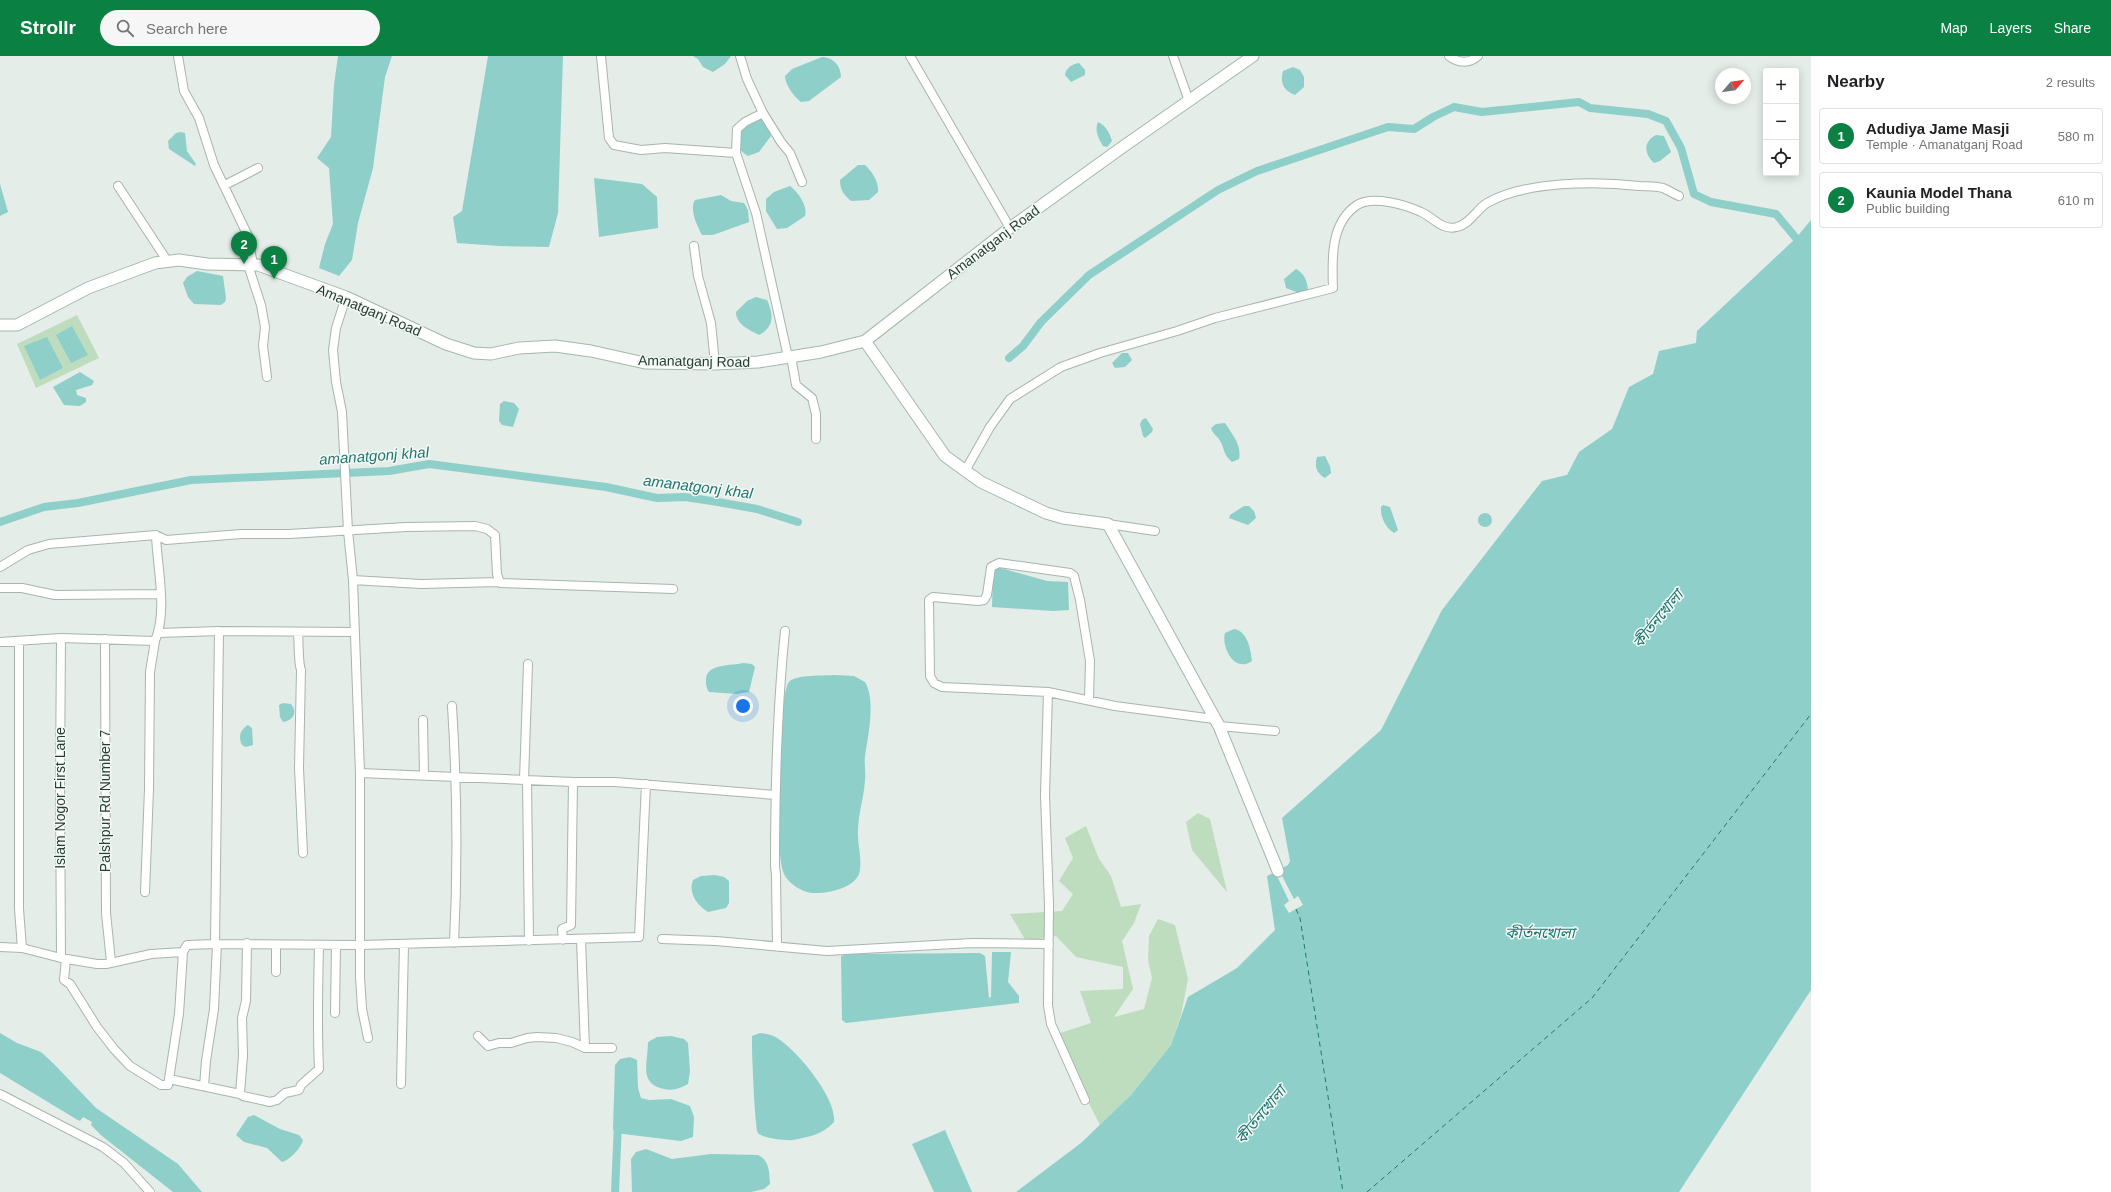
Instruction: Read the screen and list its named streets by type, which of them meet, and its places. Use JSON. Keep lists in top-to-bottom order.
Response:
{
  "streets": {
    "main road": ["Amanatganj Road"],
    "street": ["Islam Nogor First Lane", "Palshpur Rd Number 7"]
  },
  "water": ["amanatgonj khal", "কীর্তনখোলা"],
  "north": "top right",
  "page": {
    "header": "Strollr",
    "search": "Search here",
    "nav": ["Map", "Layers", "Share"],
    "heading": ["Nearby", "2 results"],
    "map_buttons": ["+", "−"],
    "list": [
      {
        "mark": "1",
        "name": "Adudiya Jame Masji",
        "note": "Temple · Amanatganj Road",
        "value": "580 m"
      },
      {
        "mark": "2",
        "name": "Kaunia Model Thana",
        "note": "Public building",
        "value": "610 m"
      }
    ],
    "pins": ["2", "1"]
  }
}
